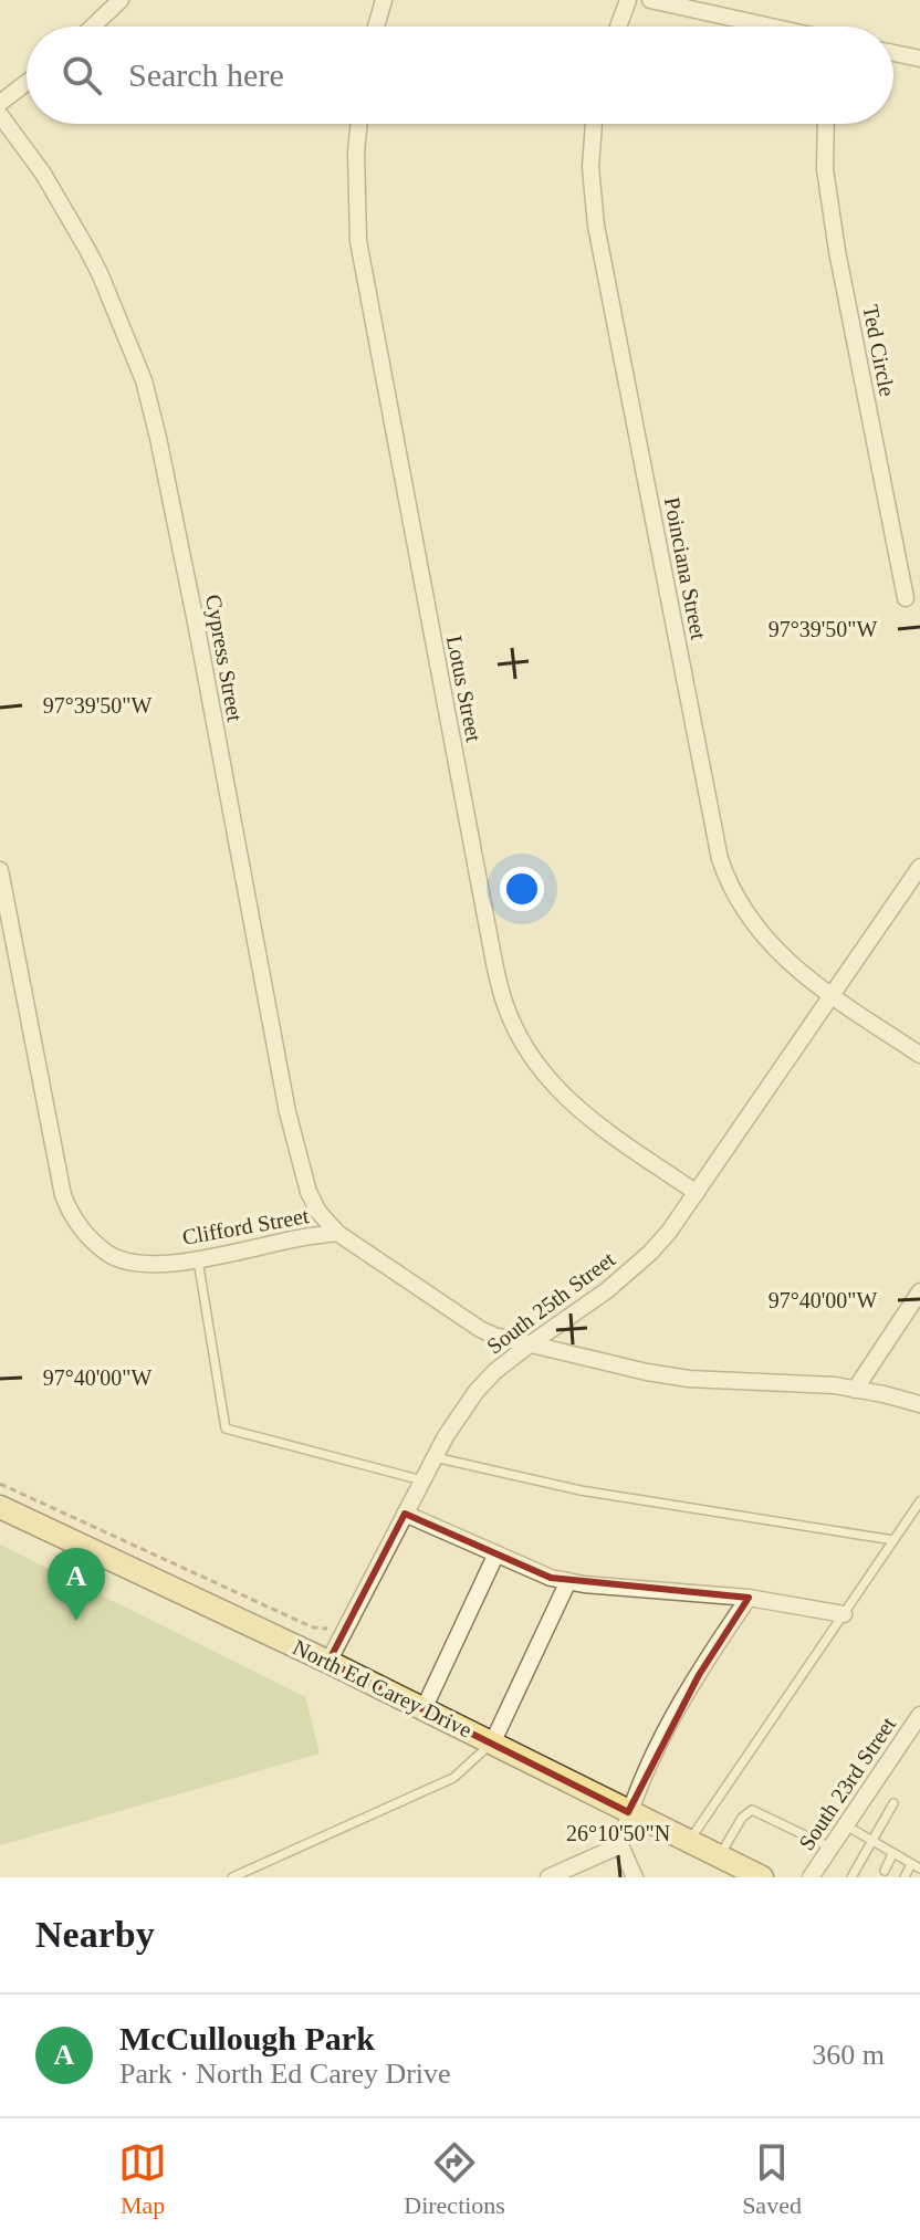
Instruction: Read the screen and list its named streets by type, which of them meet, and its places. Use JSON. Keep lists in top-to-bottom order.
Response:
{
  "streets": {
    "main road": ["North Ed Carey Drive"],
    "street": [
      "Ted Circle",
      "Poinciana Street",
      "Cypress Street",
      "Lotus Street",
      "Clifford Street",
      "South 25th Street",
      "South 23rd Street"
    ]
  },
  "crossings": [
    ["Poinciana Street", "South 25th Street"],
    ["Cypress Street", "Clifford Street"],
    ["Lotus Street", "South 25th Street"],
    ["Clifford Street", "South 25th Street"],
    ["South 25th Street", "North Ed Carey Drive"]
  ],
  "page": {
    "search": "Search here",
    "pins": "A",
    "heading": "Nearby",
    "list": [
      {
        "mark": "A",
        "name": "McCullough Park",
        "note": "Park · North Ed Carey Drive",
        "value": "360 m"
      }
    ],
    "nav": ["Map", "Directions", "Saved"]
  },
  "coordinates": ["97°39'50\"W", "97°40'00\"W", "26°10'50\"N"]
}
